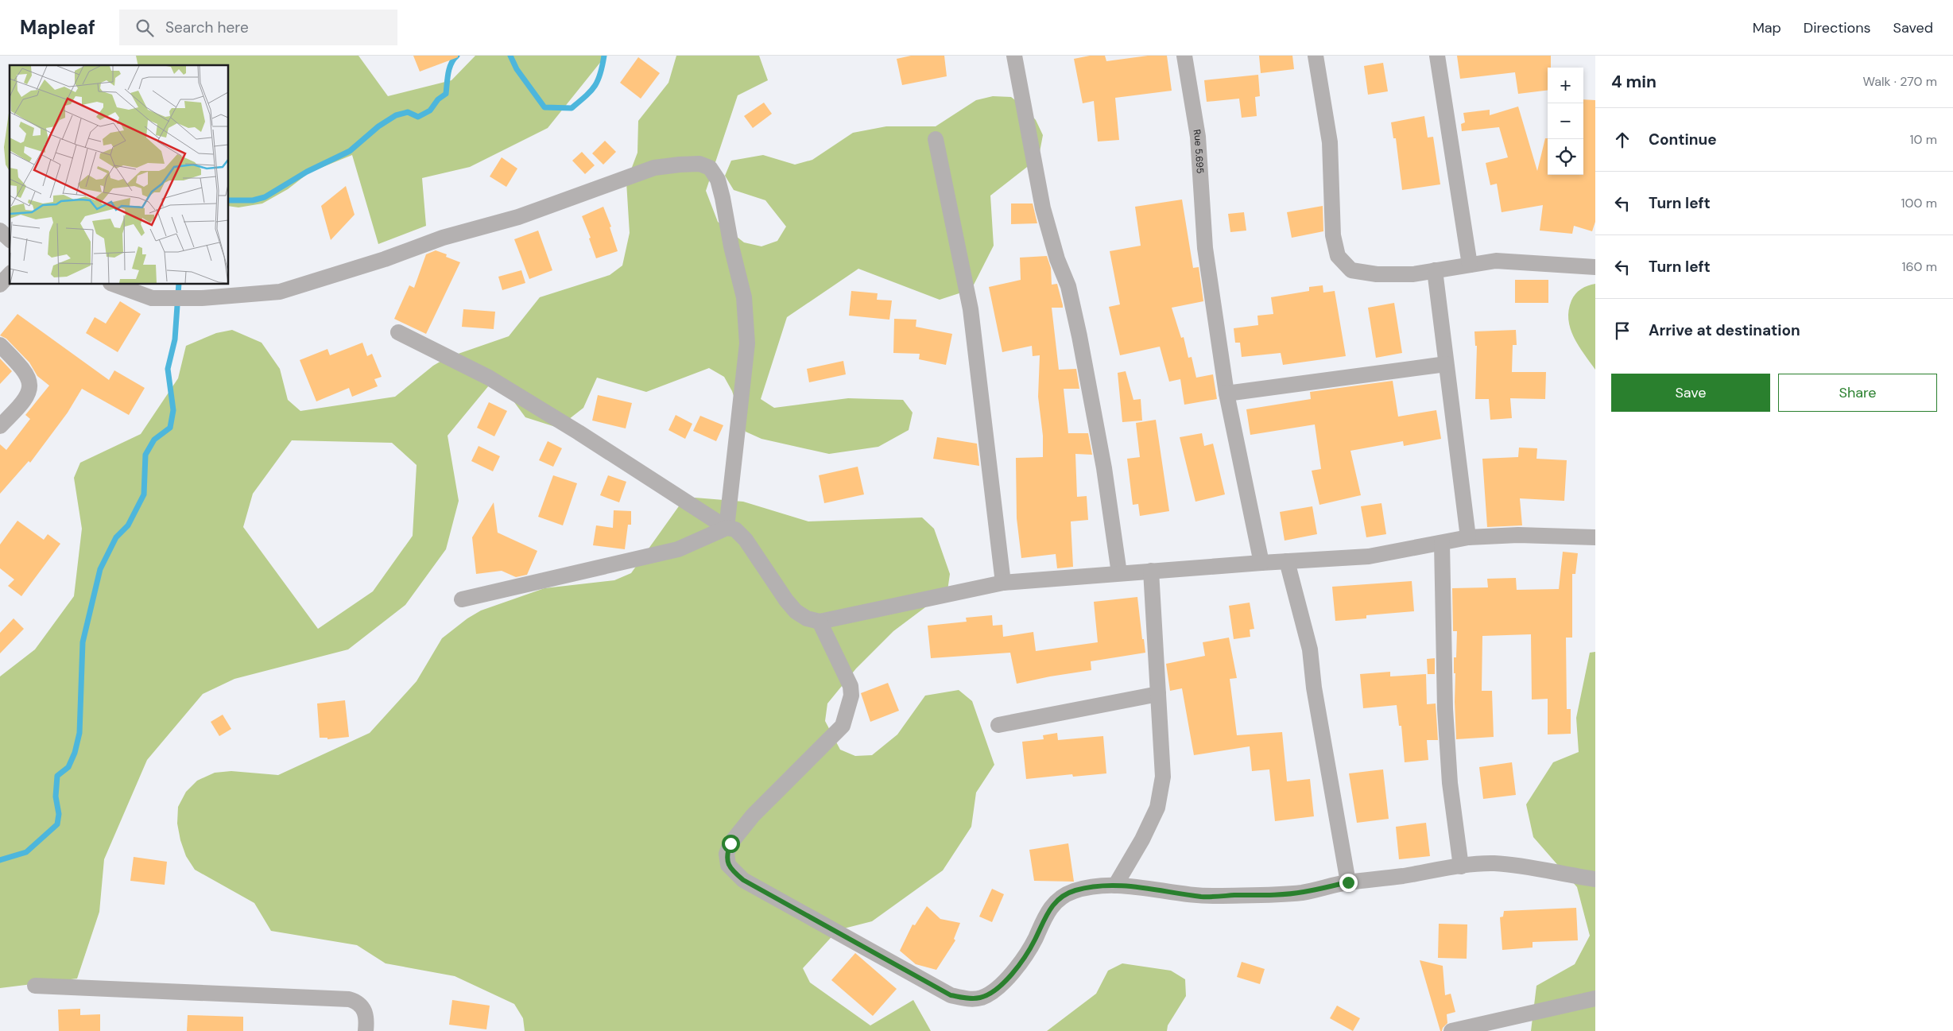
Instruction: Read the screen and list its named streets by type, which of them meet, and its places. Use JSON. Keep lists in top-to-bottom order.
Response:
{
  "streets": {
    "street": ["Rue 5.695"]
  },
  "page": {
    "header": "Mapleaf",
    "search": "Search here",
    "nav": ["Map", "Directions", "Saved"],
    "heading": ["4 min", "Walk · 270 m"],
    "map_buttons": ["+", "−"],
    "list": [
      ["Continue", "10 m"],
      ["Turn left", "100 m"],
      ["Turn left", "160 m"],
      "Arrive at destination"
    ],
    "buttons": ["Save", "Share"]
  }
}
